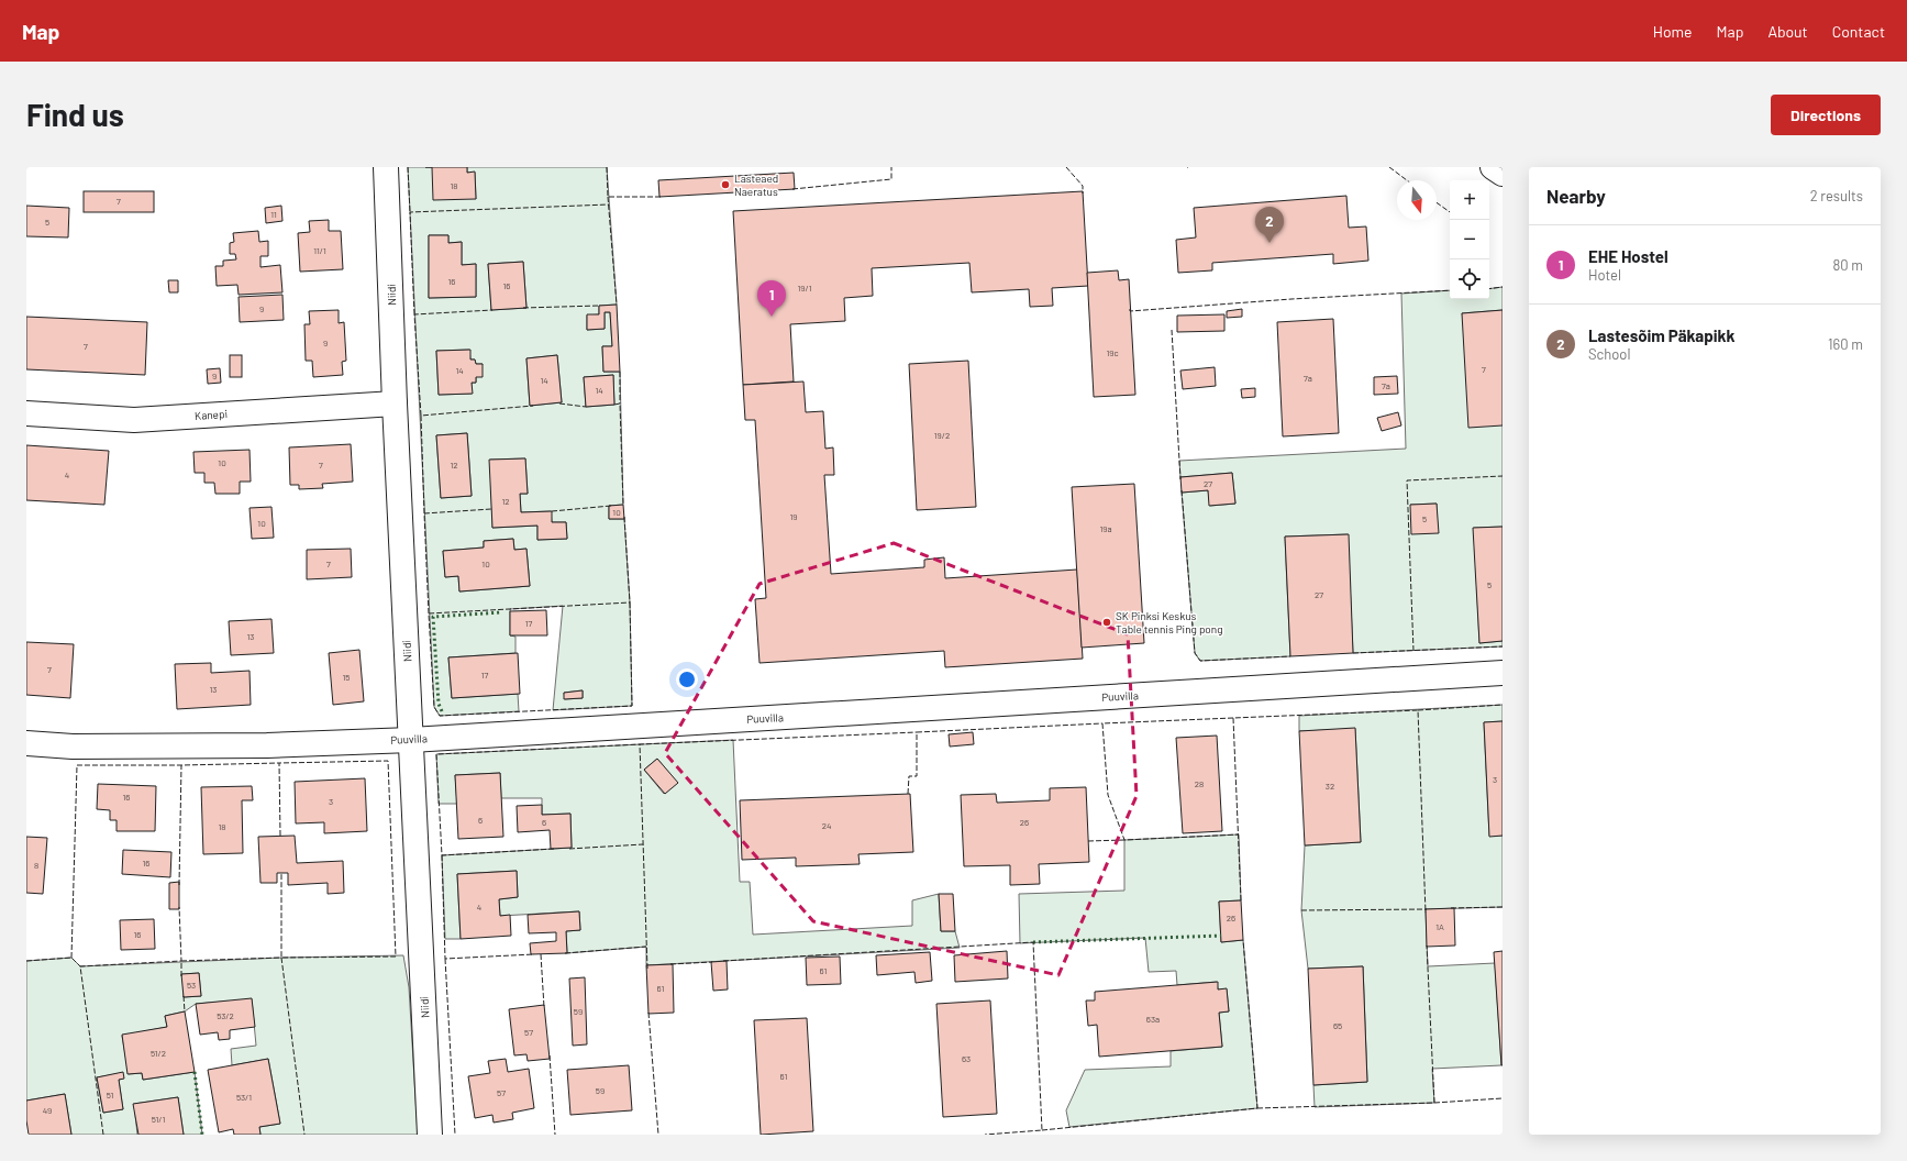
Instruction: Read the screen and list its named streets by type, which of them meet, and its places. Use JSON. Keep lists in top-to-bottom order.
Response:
{
  "streets": {
    "street": ["Niidi", "Kanepi", "Puuvilla"]
  },
  "crossings": [
    ["Niidi", "Kanepi"],
    ["Niidi", "Puuvilla"]
  ],
  "places": ["Lasteaed Naeratus", "SK Pinksi Keskus Table tennis Ping pong"],
  "house_numbers": [
    "18",
    "7",
    "11",
    "5",
    "11/1",
    "16",
    "16",
    "19/1",
    "9",
    "9",
    "7",
    "19c",
    "7",
    "14",
    "9",
    "7a",
    "14",
    "7a",
    "14",
    "19/2",
    "10",
    "7",
    "12",
    "4",
    "27",
    "12",
    "10",
    "19",
    "5",
    "10",
    "19a",
    "7",
    "10",
    "5",
    "27",
    "17",
    "13",
    "7",
    "17",
    "15",
    "13",
    "3",
    "28",
    "32",
    "16",
    "3",
    "6",
    "6",
    "26",
    "24",
    "18",
    "16",
    "8",
    "4",
    "26",
    "1A",
    "16",
    "61",
    "53",
    "61",
    "59",
    "53/2",
    "63a",
    "65",
    "57",
    "51/2",
    "63",
    "61",
    "59",
    "57",
    "51",
    "53/1",
    "49",
    "51/1"
  ],
  "north": "bottom",
  "page": {
    "header": "Map",
    "nav": [
      "Home",
      "Map",
      "About",
      "Contact"
    ],
    "buttons": "Directions",
    "title": "Find us",
    "heading": ["Nearby", "2 results"],
    "map_buttons": ["+", "−"],
    "pins": ["2", "1"],
    "list": [
      {
        "mark": "1",
        "name": "EHE Hostel",
        "note": "Hotel",
        "value": "80 m"
      },
      {
        "mark": "2",
        "name": "Lastesõim Päkapikk",
        "note": "School",
        "value": "160 m"
      }
    ]
  }
}
